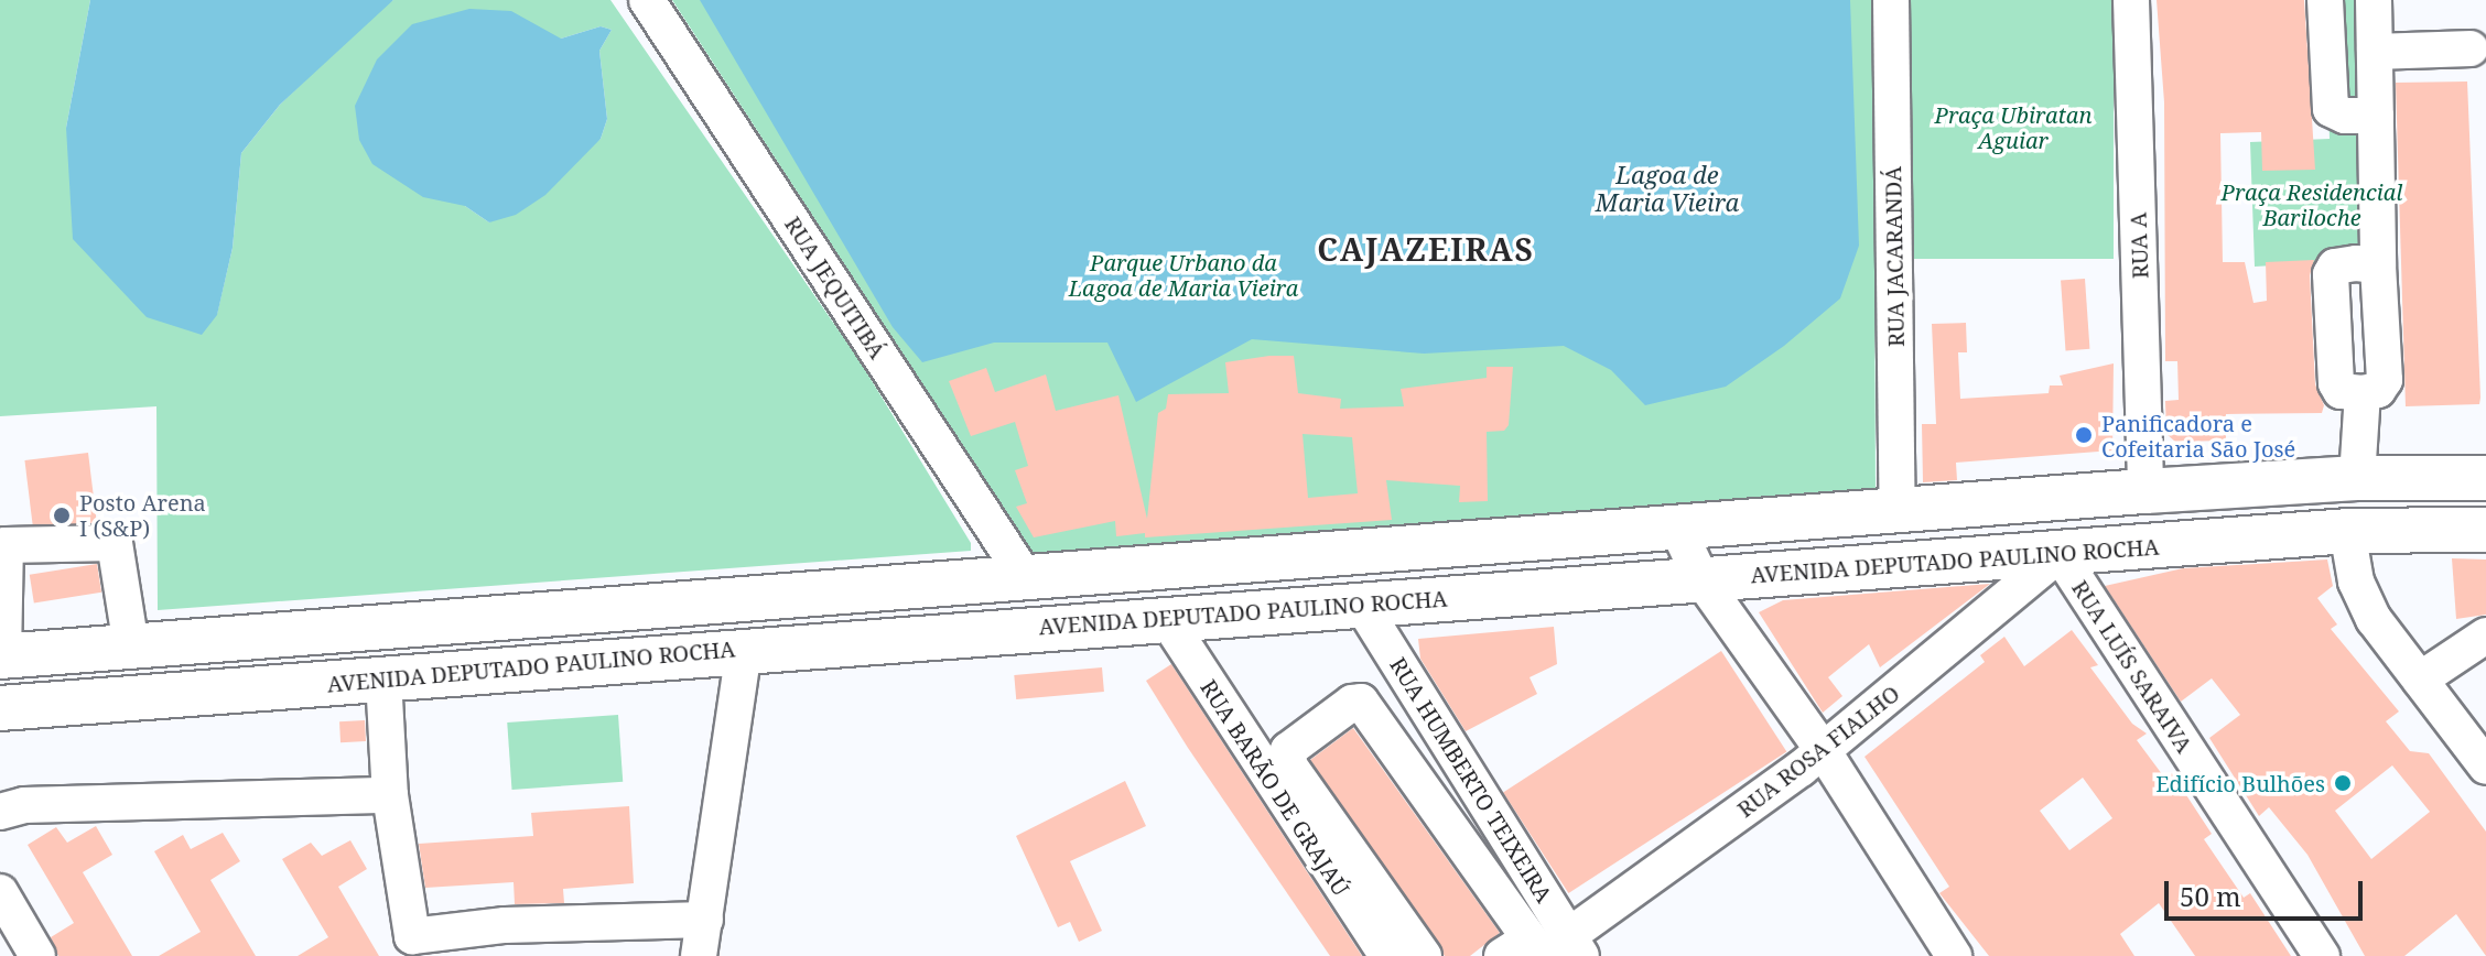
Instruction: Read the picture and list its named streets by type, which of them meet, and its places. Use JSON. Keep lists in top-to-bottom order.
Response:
{
  "streets": {
    "main road": ["AVENIDA DEPUTADO PAULINO ROCHA"],
    "street": [
      "RUA A",
      "RUA JACARANDÁ",
      "RUA JEQUITIBÁ",
      "RUA LUÍS SARAIVA",
      "RUA ROSA FIALHO",
      "RUA HUMBERTO TEIXEIRA",
      "RUA BARÃO DE GRAJAÚ"
    ]
  },
  "crossings": [
    ["AVENIDA DEPUTADO PAULINO ROCHA", "RUA LUÍS SARAIVA"],
    ["AVENIDA DEPUTADO PAULINO ROCHA", "RUA ROSA FIALHO"],
    ["AVENIDA DEPUTADO PAULINO ROCHA", "RUA HUMBERTO TEIXEIRA"],
    ["AVENIDA DEPUTADO PAULINO ROCHA", "RUA BARÃO DE GRAJAÚ"],
    ["RUA LUÍS SARAIVA", "RUA ROSA FIALHO"],
    ["RUA ROSA FIALHO", "RUA HUMBERTO TEIXEIRA"]
  ],
  "districts": ["CAJAZEIRAS"],
  "water": ["Lagoa de Maria Vieira"],
  "parks": ["Praça Ubiratan Aguiar", "Praça Residencial Bariloche", "Parque Urbano da Lagoa de Maria Vieira"],
  "places": ["Panificadora e Cofeitaria São José", "Posto Arena I (S&P)", "Edifício Bulhões"],
  "scale_bar": "50 m"
}
